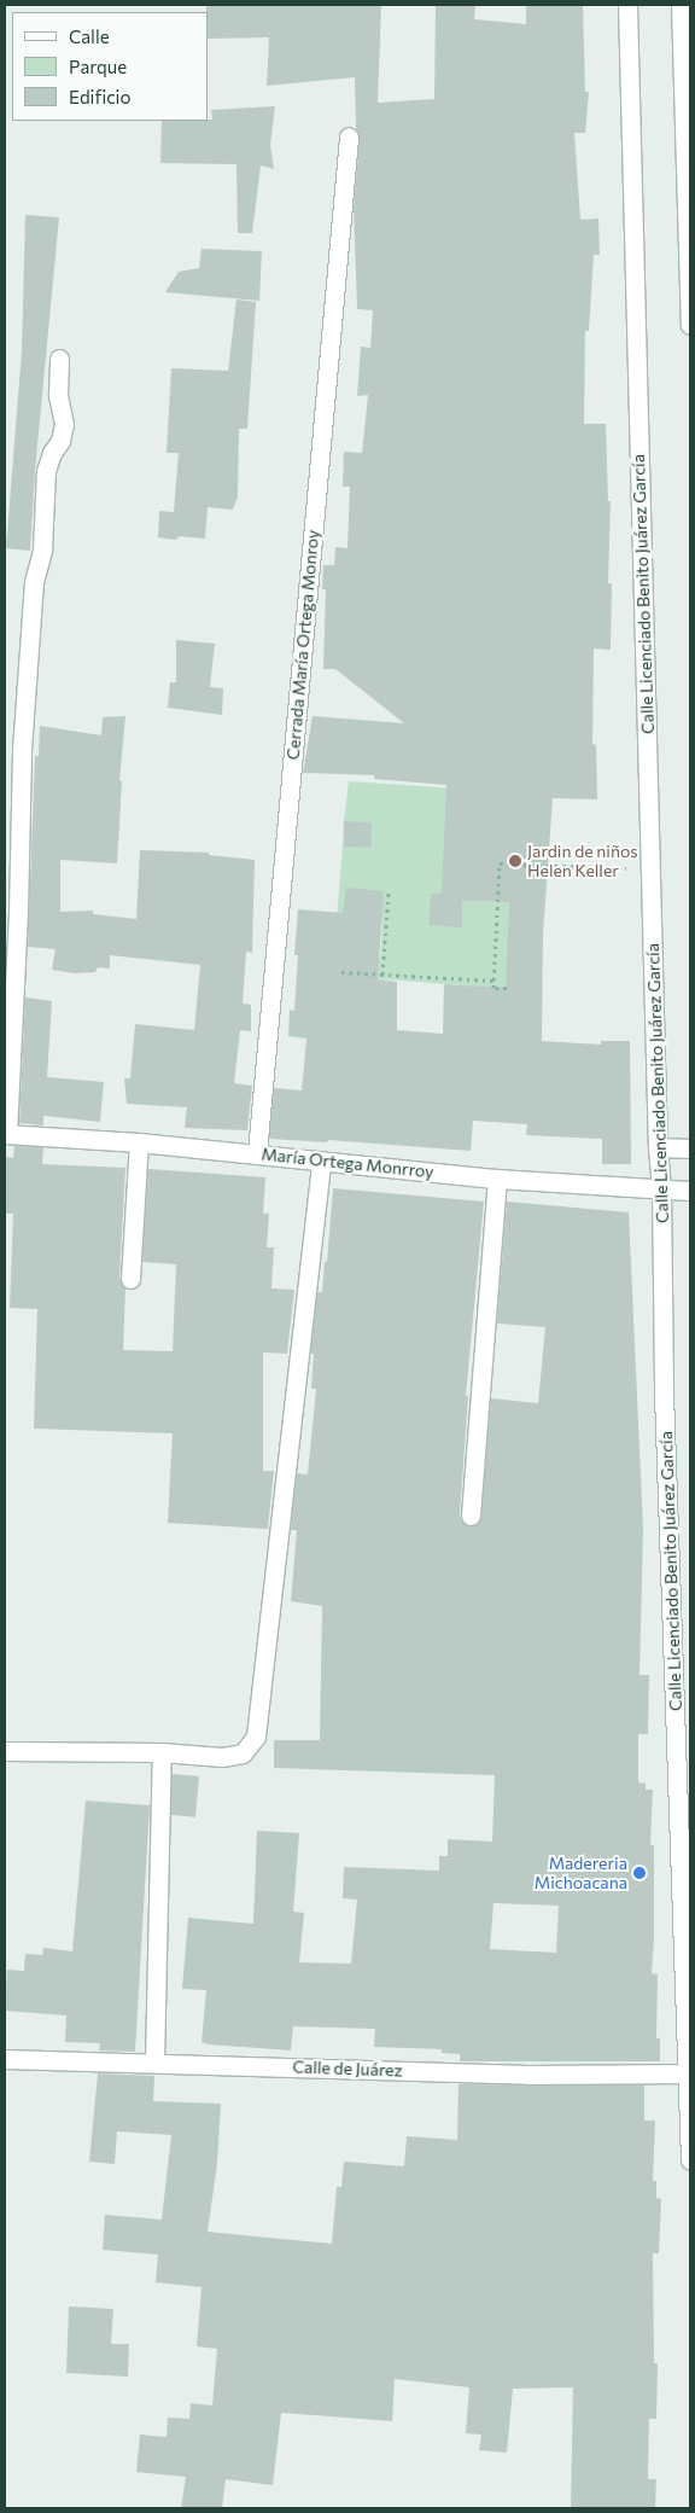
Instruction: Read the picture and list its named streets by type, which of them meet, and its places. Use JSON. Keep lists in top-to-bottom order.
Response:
{
  "streets": {
    "street": [
      "Calle Licenciado Benito Juárez García",
      "Cerrada María Ortega Monroy",
      "María Ortega Monrroy",
      "Calle de Juárez"
    ]
  },
  "crossings": [
    ["Calle Licenciado Benito Juárez García", "María Ortega Monrroy"],
    ["Calle Licenciado Benito Juárez García", "Calle de Juárez"],
    ["Cerrada María Ortega Monroy", "María Ortega Monrroy"]
  ],
  "places": ["Jardin de niños Helen Keller", "Madereria Michoacana"],
  "legend": ["Calle", "Parque", "Edificio"]
}
